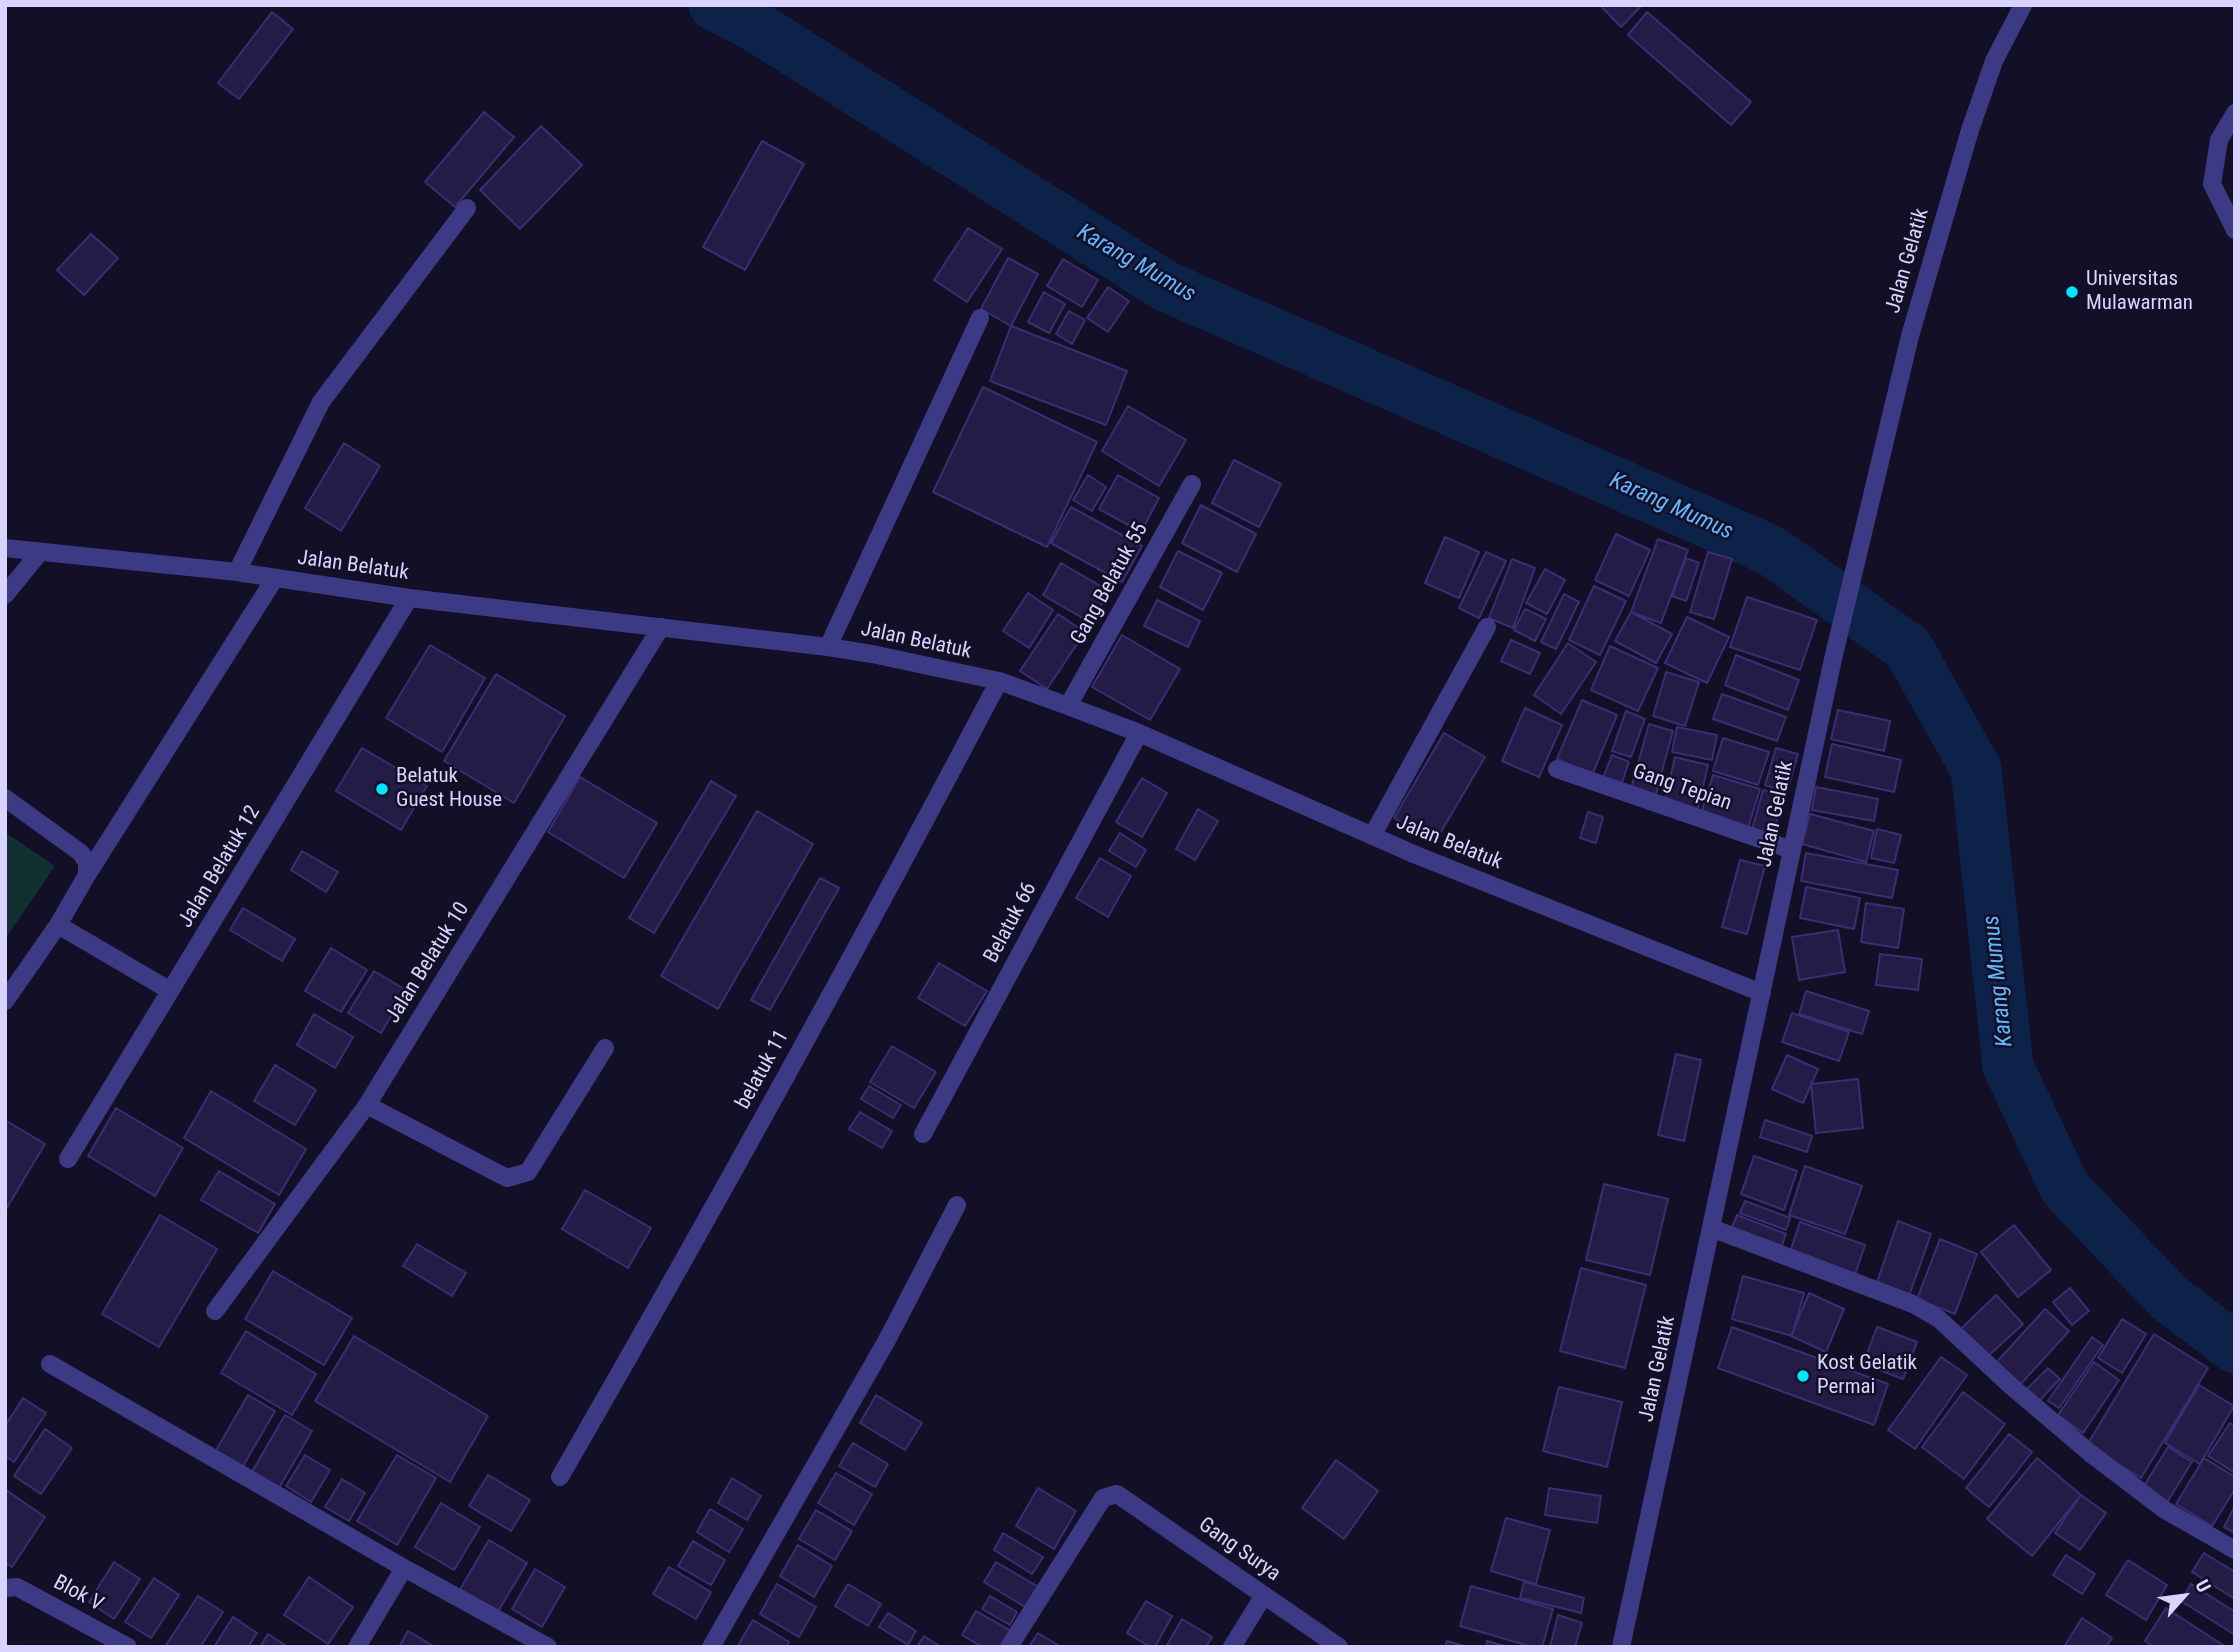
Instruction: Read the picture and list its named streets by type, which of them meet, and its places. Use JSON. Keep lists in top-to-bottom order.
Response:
{
  "streets": {
    "street": [
      "Jalan Gelatik",
      "Jalan Belatuk",
      "Gang Belatuk 55",
      "Gang Tepian",
      "Jalan Belatuk 12",
      "Belatuk 66",
      "Jalan Belatuk 10",
      "belatuk 11",
      "Gang Surya",
      "Blok V"
    ]
  },
  "crossings": [
    ["Jalan Gelatik", "Jalan Belatuk"],
    ["Jalan Gelatik", "Gang Tepian"],
    ["Jalan Belatuk", "Gang Belatuk 55"],
    ["Jalan Belatuk", "Jalan Belatuk 12"],
    ["Jalan Belatuk", "Belatuk 66"],
    ["Jalan Belatuk", "Jalan Belatuk 10"],
    ["Jalan Belatuk", "belatuk 11"]
  ],
  "water": ["Karang Mumus"],
  "places": ["Universitas Mulawarman", "Belatuk Guest House", "Kost Gelatik Permai"],
  "north": "top right"
}
